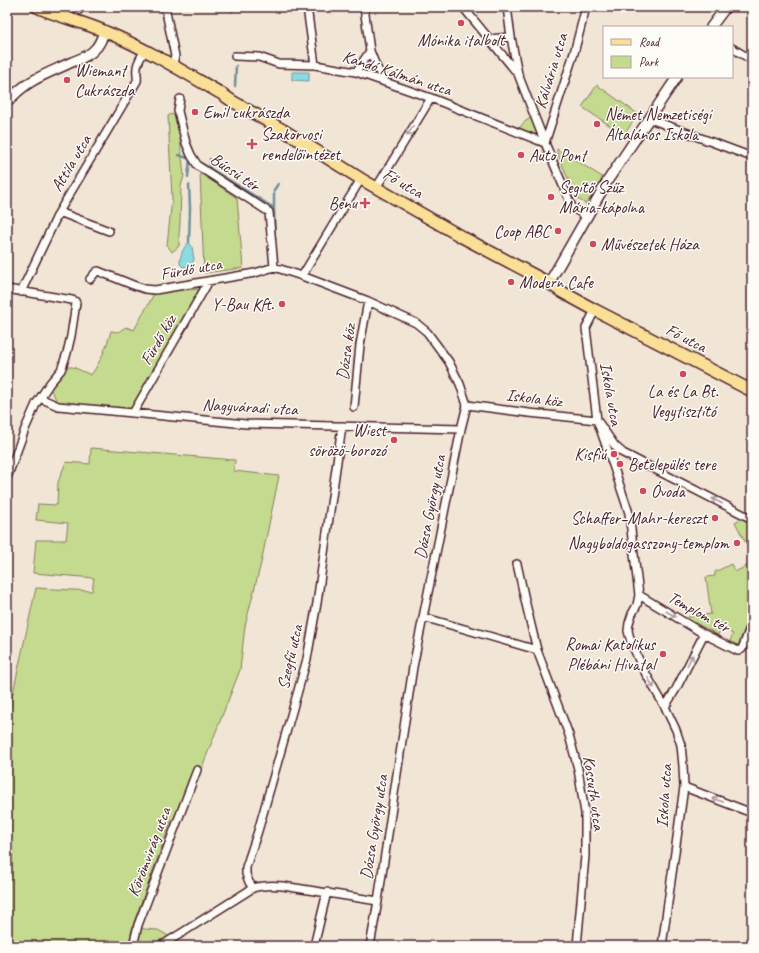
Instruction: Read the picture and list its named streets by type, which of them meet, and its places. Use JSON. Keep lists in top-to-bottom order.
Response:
{
  "streets": {
    "main road": ["Fő utca"],
    "street": [
      "Kálvária utca",
      "Kandó Kálmán utca",
      "Attila utca",
      "Búcsú tér",
      "Fürdő utca",
      "Fürdő köz",
      "Dózsa köz",
      "Iskola utca",
      "Iskola köz",
      "Nagyváradi utca",
      "Dózsa György utca",
      "Templom tér",
      "Szegfű utca",
      "Kossuth utca",
      "Körömvirág utca"
    ]
  },
  "crossings": [
    ["Kálvária utca", "Kandó Kálmán utca"],
    ["Attila utca", "Fő utca"],
    ["Búcsú tér", "Fürdő utca"],
    ["Fő utca", "Iskola utca"],
    ["Fürdő utca", "Fürdő köz"],
    ["Fürdő köz", "Nagyváradi utca"],
    ["Iskola utca", "Iskola köz"],
    ["Iskola utca", "Templom tér"],
    ["Iskola köz", "Dózsa György utca"],
    ["Nagyváradi utca", "Dózsa György utca"],
    ["Nagyváradi utca", "Szegfű utca"]
  ],
  "one_way": ["Templom tér"],
  "places": {
    "other": [
      "Mónika italbolt",
      "Wiemant Cukrászda",
      "Emil cukrászda",
      "Német Nemzetiségi Általános Iskola",
      "Auto Pont",
      "Segítő Szűz Mária-kápolna",
      "Coop ABC",
      "Művészetek Háza",
      "Modern Cafe",
      "Y-Bau Kft.",
      "La és La Bt. Vegytisztító",
      "Wiest söröző-borozó",
      "Kisfiú",
      "Betelepülés tere",
      "Óvoda",
      "Schaffer–Mahr-kereszt",
      "Nagyboldogasszony-templom",
      "Romai Katolikus Plébáni Hivatal"
    ],
    "health": ["Szakorvosi rendelőintézet", "Benu"]
  },
  "legend": ["Road", "Park"]
}
